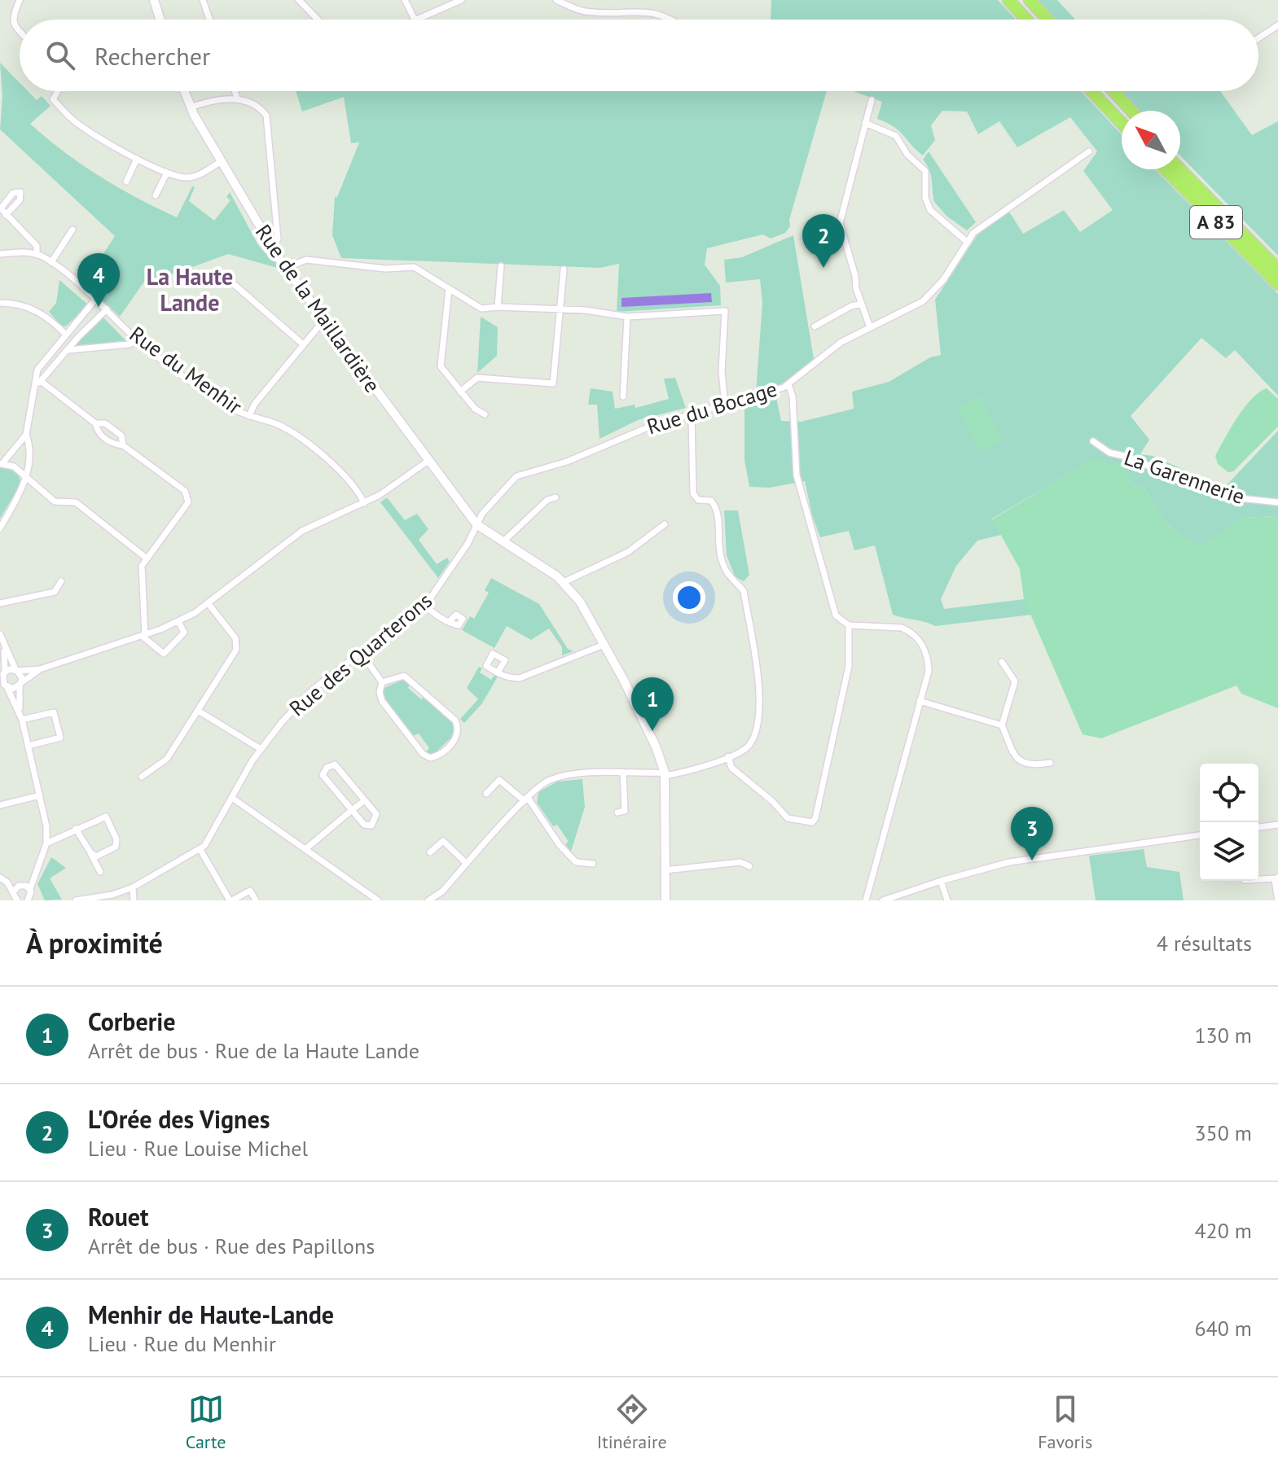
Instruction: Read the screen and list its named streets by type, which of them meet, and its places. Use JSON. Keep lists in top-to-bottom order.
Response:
{
  "streets": {
    "highway": ["A 83"],
    "street": [
      "Rue de la Maillardière",
      "Rue du Menhir",
      "Rue du Bocage",
      "La Garennerie",
      "Rue des Quarterons"
    ]
  },
  "crossings": [
    ["Rue de la Maillardière", "Rue du Bocage"],
    ["Rue de la Maillardière", "Rue des Quarterons"],
    ["Rue du Bocage", "Rue des Quarterons"]
  ],
  "districts": ["La Haute Lande"],
  "north": "top left",
  "page": {
    "search": "Rechercher",
    "pins": [
      "2",
      "4",
      "1",
      "3"
    ],
    "heading": ["À proximité", "4 résultats"],
    "list": [
      {
        "mark": "1",
        "name": "Corberie",
        "note": "Arrêt de bus · Rue de la Haute Lande",
        "value": "130 m"
      },
      {
        "mark": "2",
        "name": "L'Orée des Vignes",
        "note": "Lieu · Rue Louise Michel",
        "value": "350 m"
      },
      {
        "mark": "3",
        "name": "Rouet",
        "note": "Arrêt de bus · Rue des Papillons",
        "value": "420 m"
      },
      {
        "mark": "4",
        "name": "Menhir de Haute-Lande",
        "note": "Lieu · Rue du Menhir",
        "value": "640 m"
      }
    ],
    "nav": ["Carte", "Itinéraire", "Favoris"]
  }
}
